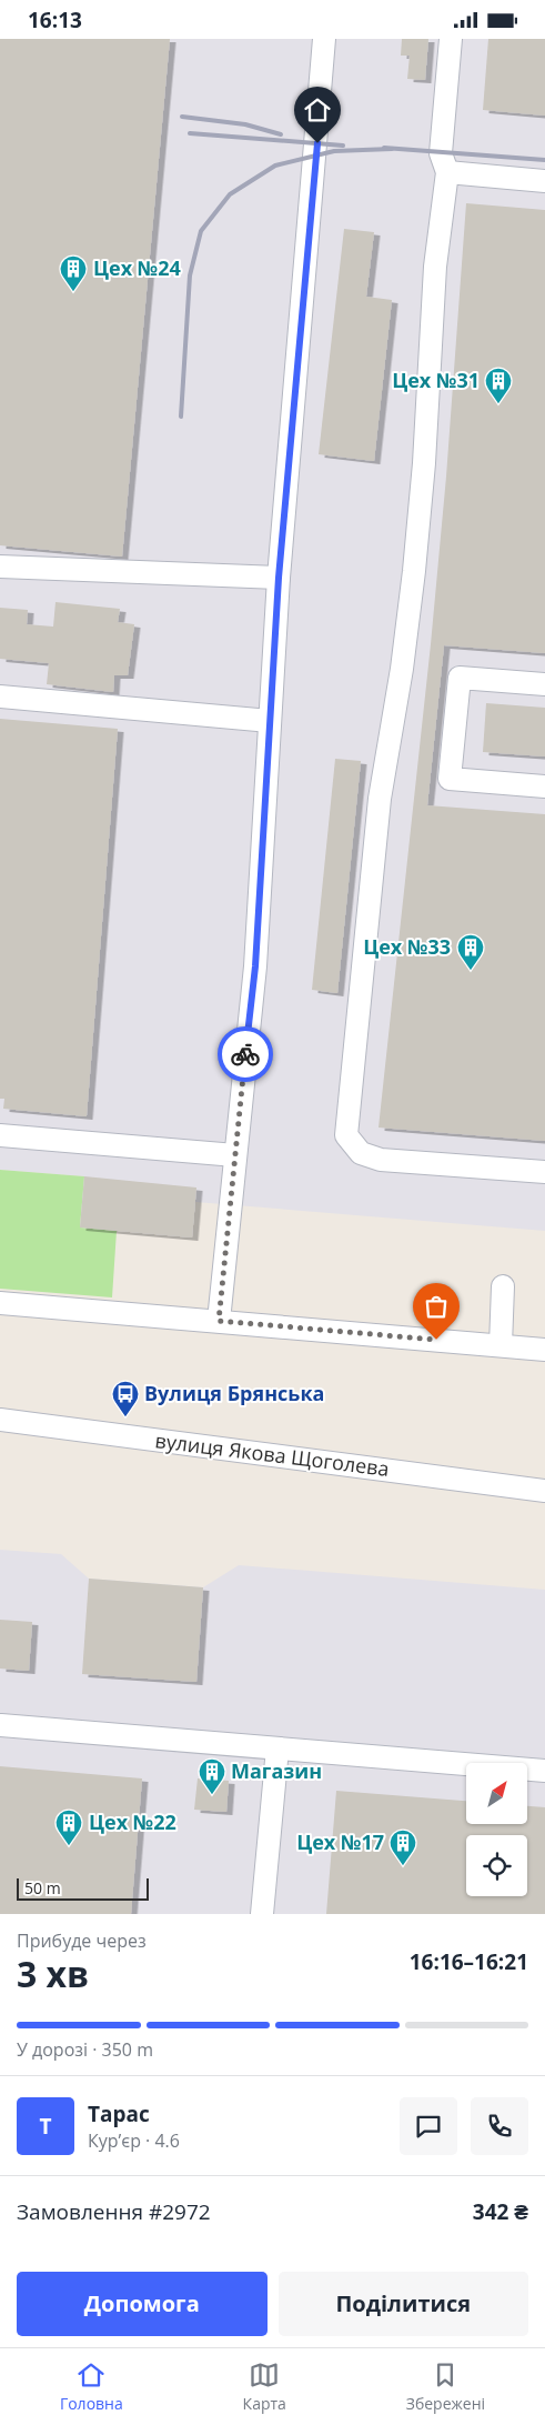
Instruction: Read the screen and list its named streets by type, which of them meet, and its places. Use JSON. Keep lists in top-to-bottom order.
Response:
{
  "streets": {
    "street": ["вулиця Якова Щоголева"]
  },
  "places": {
    "building": [
      "Цех №24",
      "Цех №31",
      "Цех №33",
      "Магазин",
      "Цех №22",
      "Цех №17"
    ],
    "bus stop": ["Вулиця Брянська"]
  },
  "scale_bar": "50 m",
  "north": "top right",
  "page": {
    "status": "16:13",
    "scale": "50 m",
    "heading": ["3 хв", "Прибуде через", "16:16–16:21"],
    "panel": [
      "Тарас",
      "Кур’єр · 4.6",
      "Замовлення #2972",
      "342 ₴"
    ],
    "bar": "У дорозі · 350 m",
    "round": "Т",
    "buttons": ["Допомога", "Поділитися"],
    "tabs": ["Головна", "Карта", "Збережені"]
  }
}
